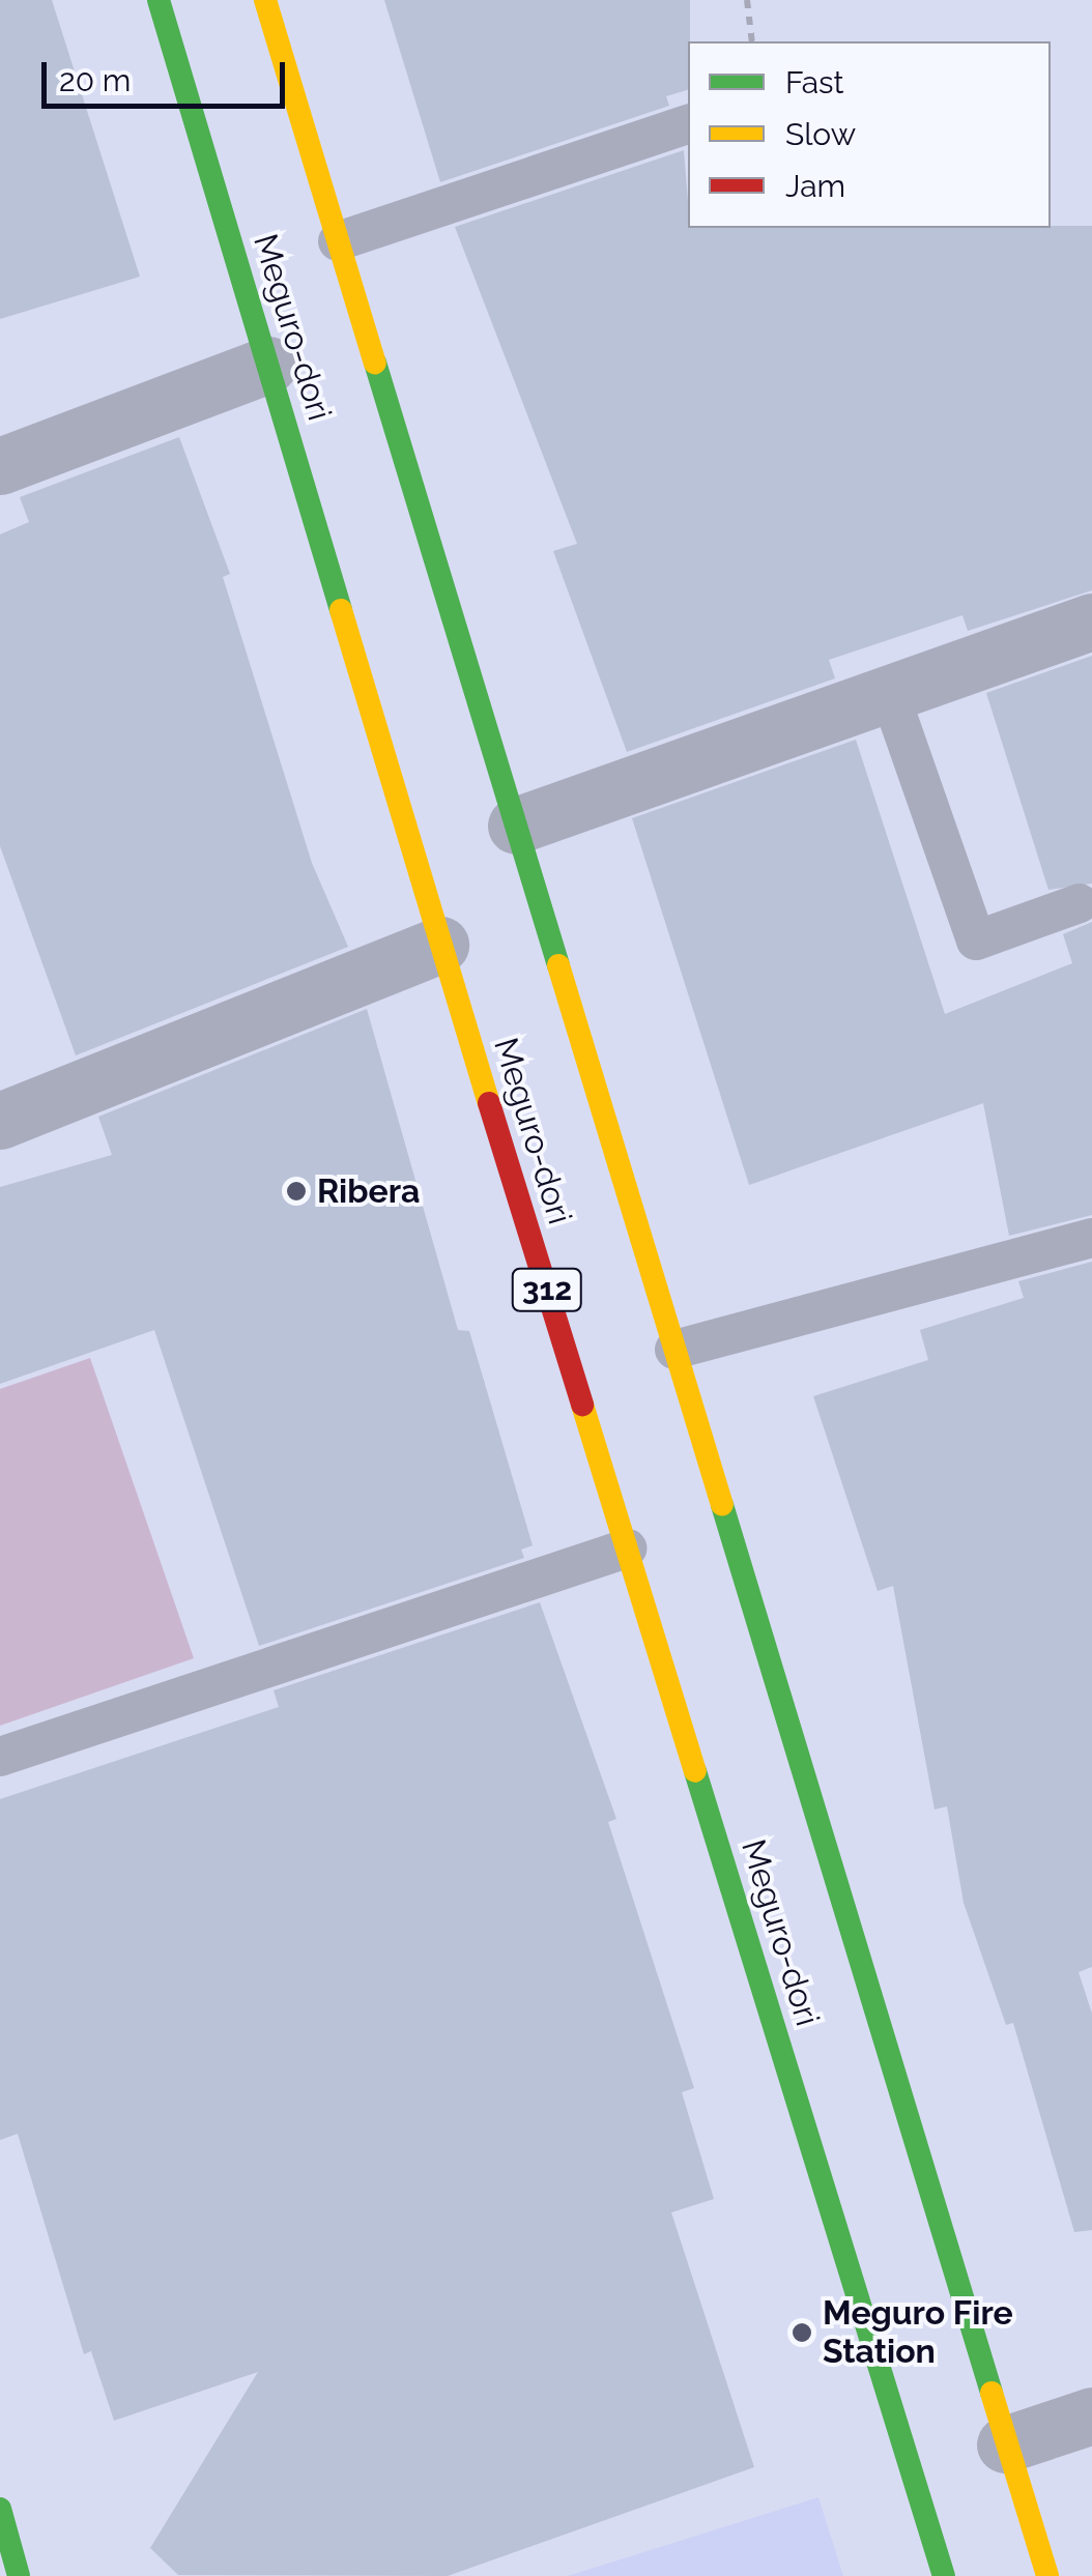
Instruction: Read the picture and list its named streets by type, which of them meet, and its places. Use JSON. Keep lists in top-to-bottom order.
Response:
{
  "streets": {
    "main road": ["Meguro-dori", "312"]
  },
  "places": ["Ribera", "Meguro Fire Station"],
  "legend": ["Fast", "Slow", "Jam"],
  "scale_bar": "20 m"
}
